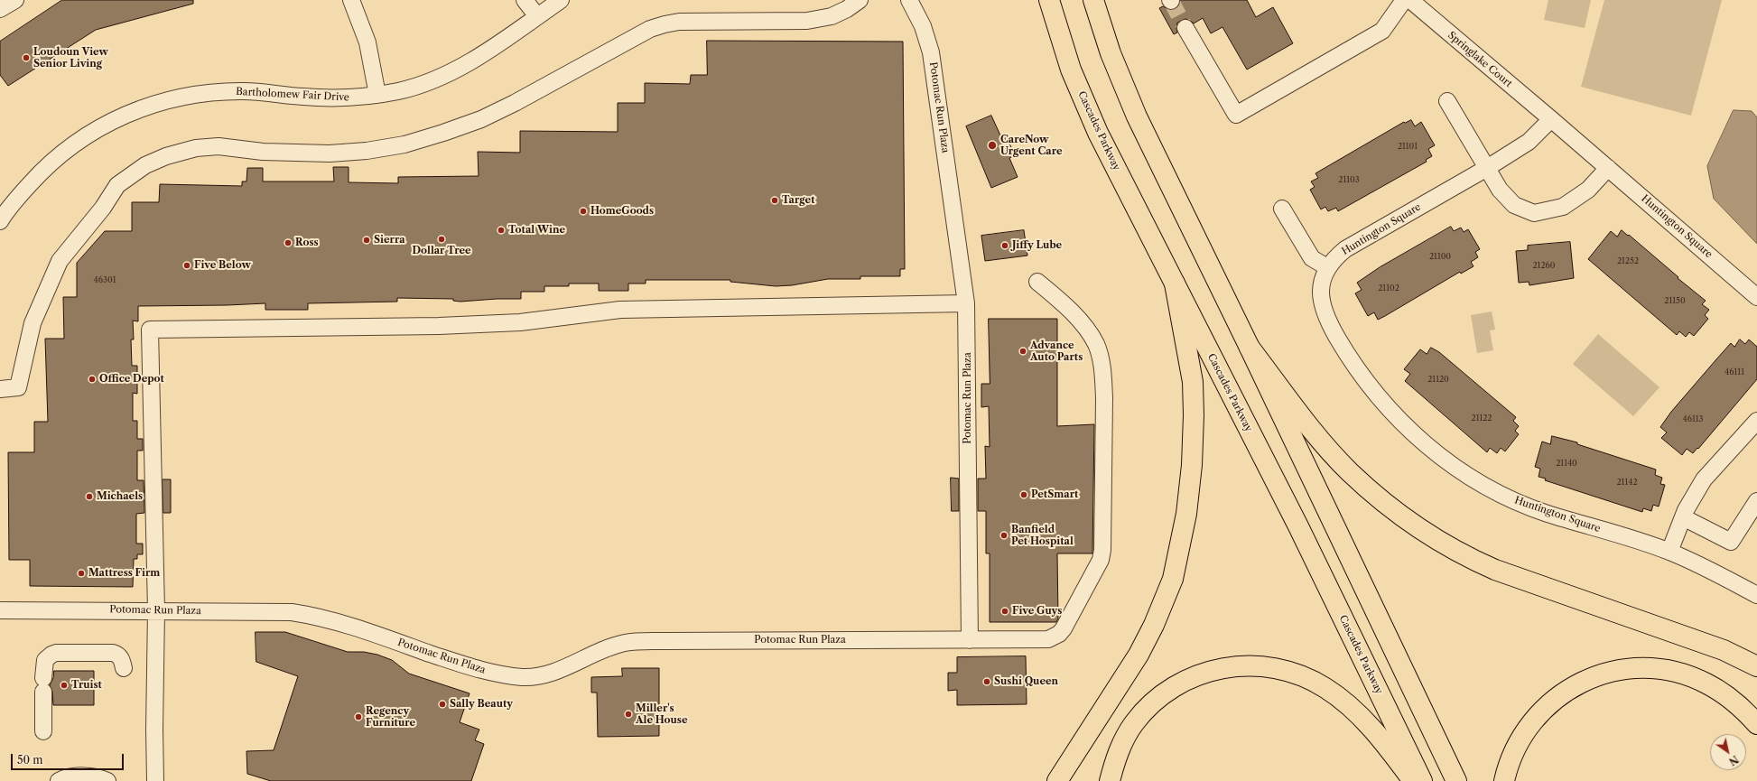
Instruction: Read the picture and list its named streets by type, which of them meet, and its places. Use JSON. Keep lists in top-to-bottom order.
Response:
{
  "streets": {
    "main road": ["Cascades Parkway"],
    "street": [
      "Springlake Court",
      "Bartholomew Fair Drive",
      "Potomac Run Plaza",
      "Huntington Square"
    ]
  },
  "crossings": [
    ["Springlake Court", "Huntington Square"]
  ],
  "places": [
    "Loudoun View Senior Living",
    "CareNow Urgent Care",
    "Target",
    "HomeGoods",
    "Total Wine",
    "Dollar Tree",
    "Sierra",
    "Ross",
    "Jiffy Lube",
    "Five Below",
    "Advance Auto Parts",
    "Office Depot",
    "PetSmart",
    "Michaels",
    "Banfield Pet Hospital",
    "Mattress Firm",
    "Five Guys",
    "Sushi Queen",
    "Truist",
    "Sally Beauty",
    "Miller's Ale House",
    "Regency Furniture"
  ],
  "house_numbers": [
    "21101",
    "21103",
    "21100",
    "21252",
    "21260",
    "46301",
    "21102",
    "21150",
    "46111",
    "21120",
    "21122",
    "46113",
    "21140",
    "21142"
  ],
  "scale_bar": "50 m",
  "north": "bottom right"
}
